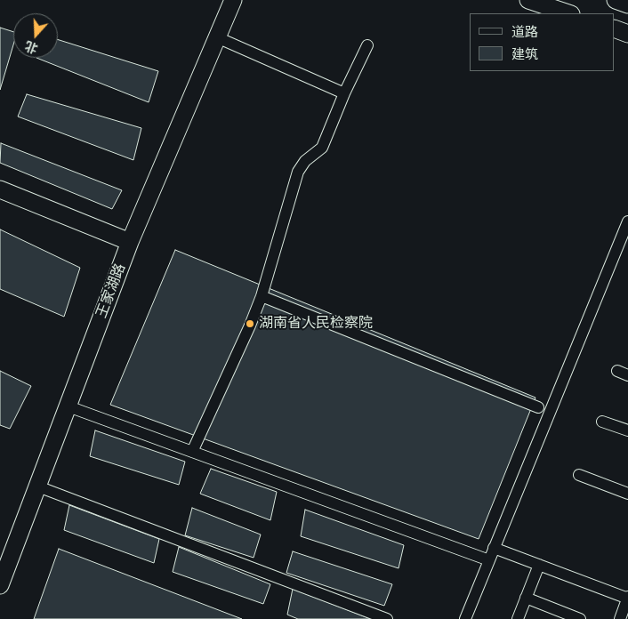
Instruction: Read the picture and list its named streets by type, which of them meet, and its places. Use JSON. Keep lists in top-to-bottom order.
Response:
{
  "streets": {
    "street": ["王家湖路"]
  },
  "places": ["湖南省人民检察院"],
  "legend": ["道路", "建筑"],
  "north": "bottom"
}
